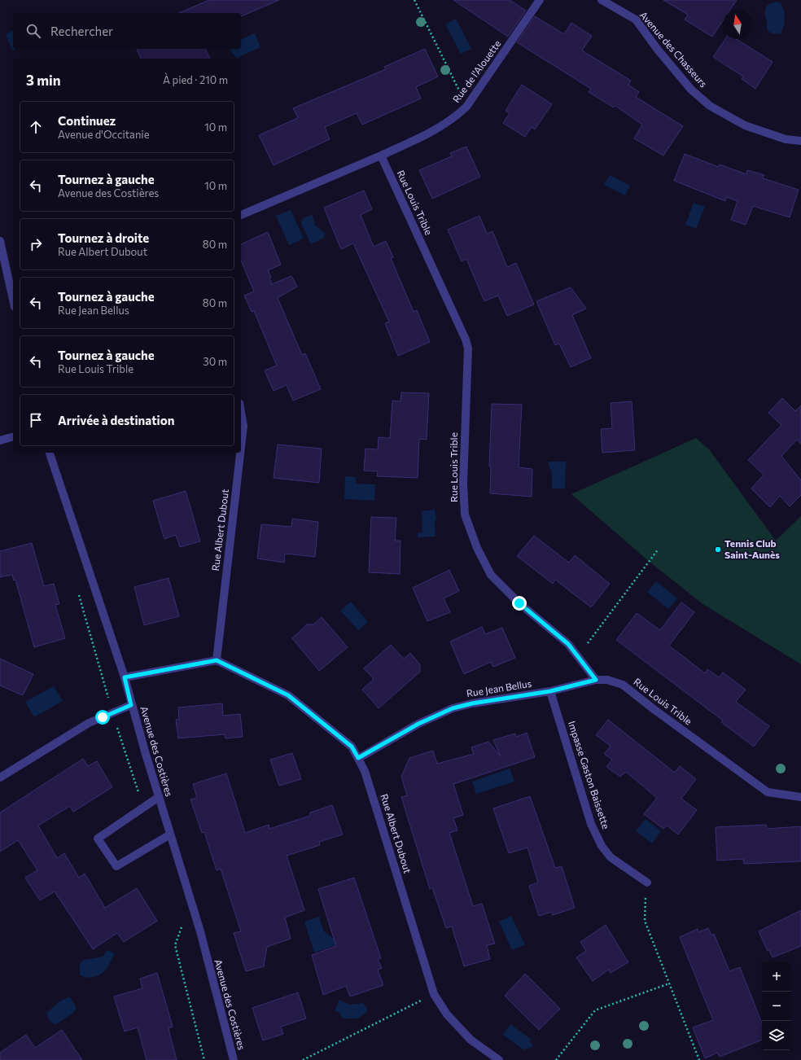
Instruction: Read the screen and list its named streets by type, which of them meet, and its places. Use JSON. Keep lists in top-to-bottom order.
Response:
{
  "streets": {
    "street": [
      "Avenue des Chasseurs",
      "Rue de l'Alouette",
      "Rue Louis Trible",
      "Rue Albert Dubout",
      "Rue Jean Bellus",
      "Avenue des Costières",
      "Impasse Gaston Baissette"
    ]
  },
  "crossings": [
    ["Rue de l'Alouette", "Rue Louis Trible"],
    ["Rue Louis Trible", "Rue Jean Bellus"],
    ["Rue Albert Dubout", "Rue Jean Bellus"],
    ["Rue Jean Bellus", "Impasse Gaston Baissette"]
  ],
  "places": ["Tennis Club Saint-Aunès"],
  "north": "top",
  "page": {
    "search": "Rechercher",
    "heading": ["3 min", "À pied · 210 m"],
    "list": [
      ["Continuez", "Avenue d'Occitanie", "10 m"],
      ["Tournez à gauche", "Avenue des Costières", "10 m"],
      ["Tournez à droite", "Rue Albert Dubout", "80 m"],
      ["Tournez à gauche", "Rue Jean Bellus", "80 m"],
      ["Tournez à gauche", "Rue Louis Trible", "30 m"],
      "Arrivée à destination"
    ],
    "map_buttons": ["+", "−"]
  }
}
